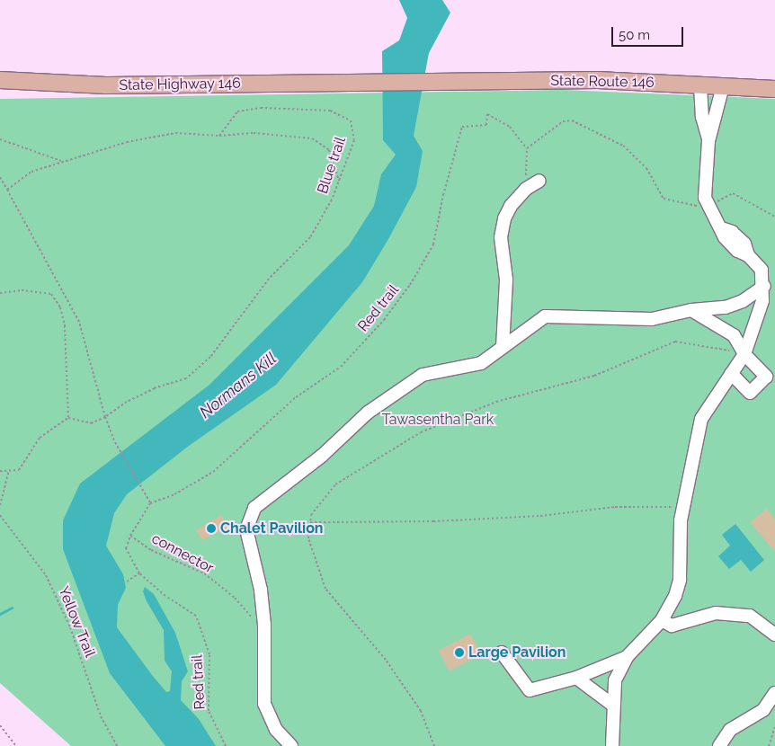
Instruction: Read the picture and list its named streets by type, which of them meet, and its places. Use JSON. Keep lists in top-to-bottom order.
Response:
{
  "streets": {
    "main road": ["State Route 146", "State Highway 146"],
    "path": [
      "Blue trail",
      "Red trail",
      "connector",
      "Yellow Trail"
    ]
  },
  "crossings": [
    ["State Route 146", "State Highway 146"],
    ["Red trail", "connector"]
  ],
  "water": ["Normans Kill"],
  "parks": ["Tawasentha Park"],
  "places": ["Chalet Pavilion", "Large Pavilion"],
  "scale_bar": "50 m"
}
